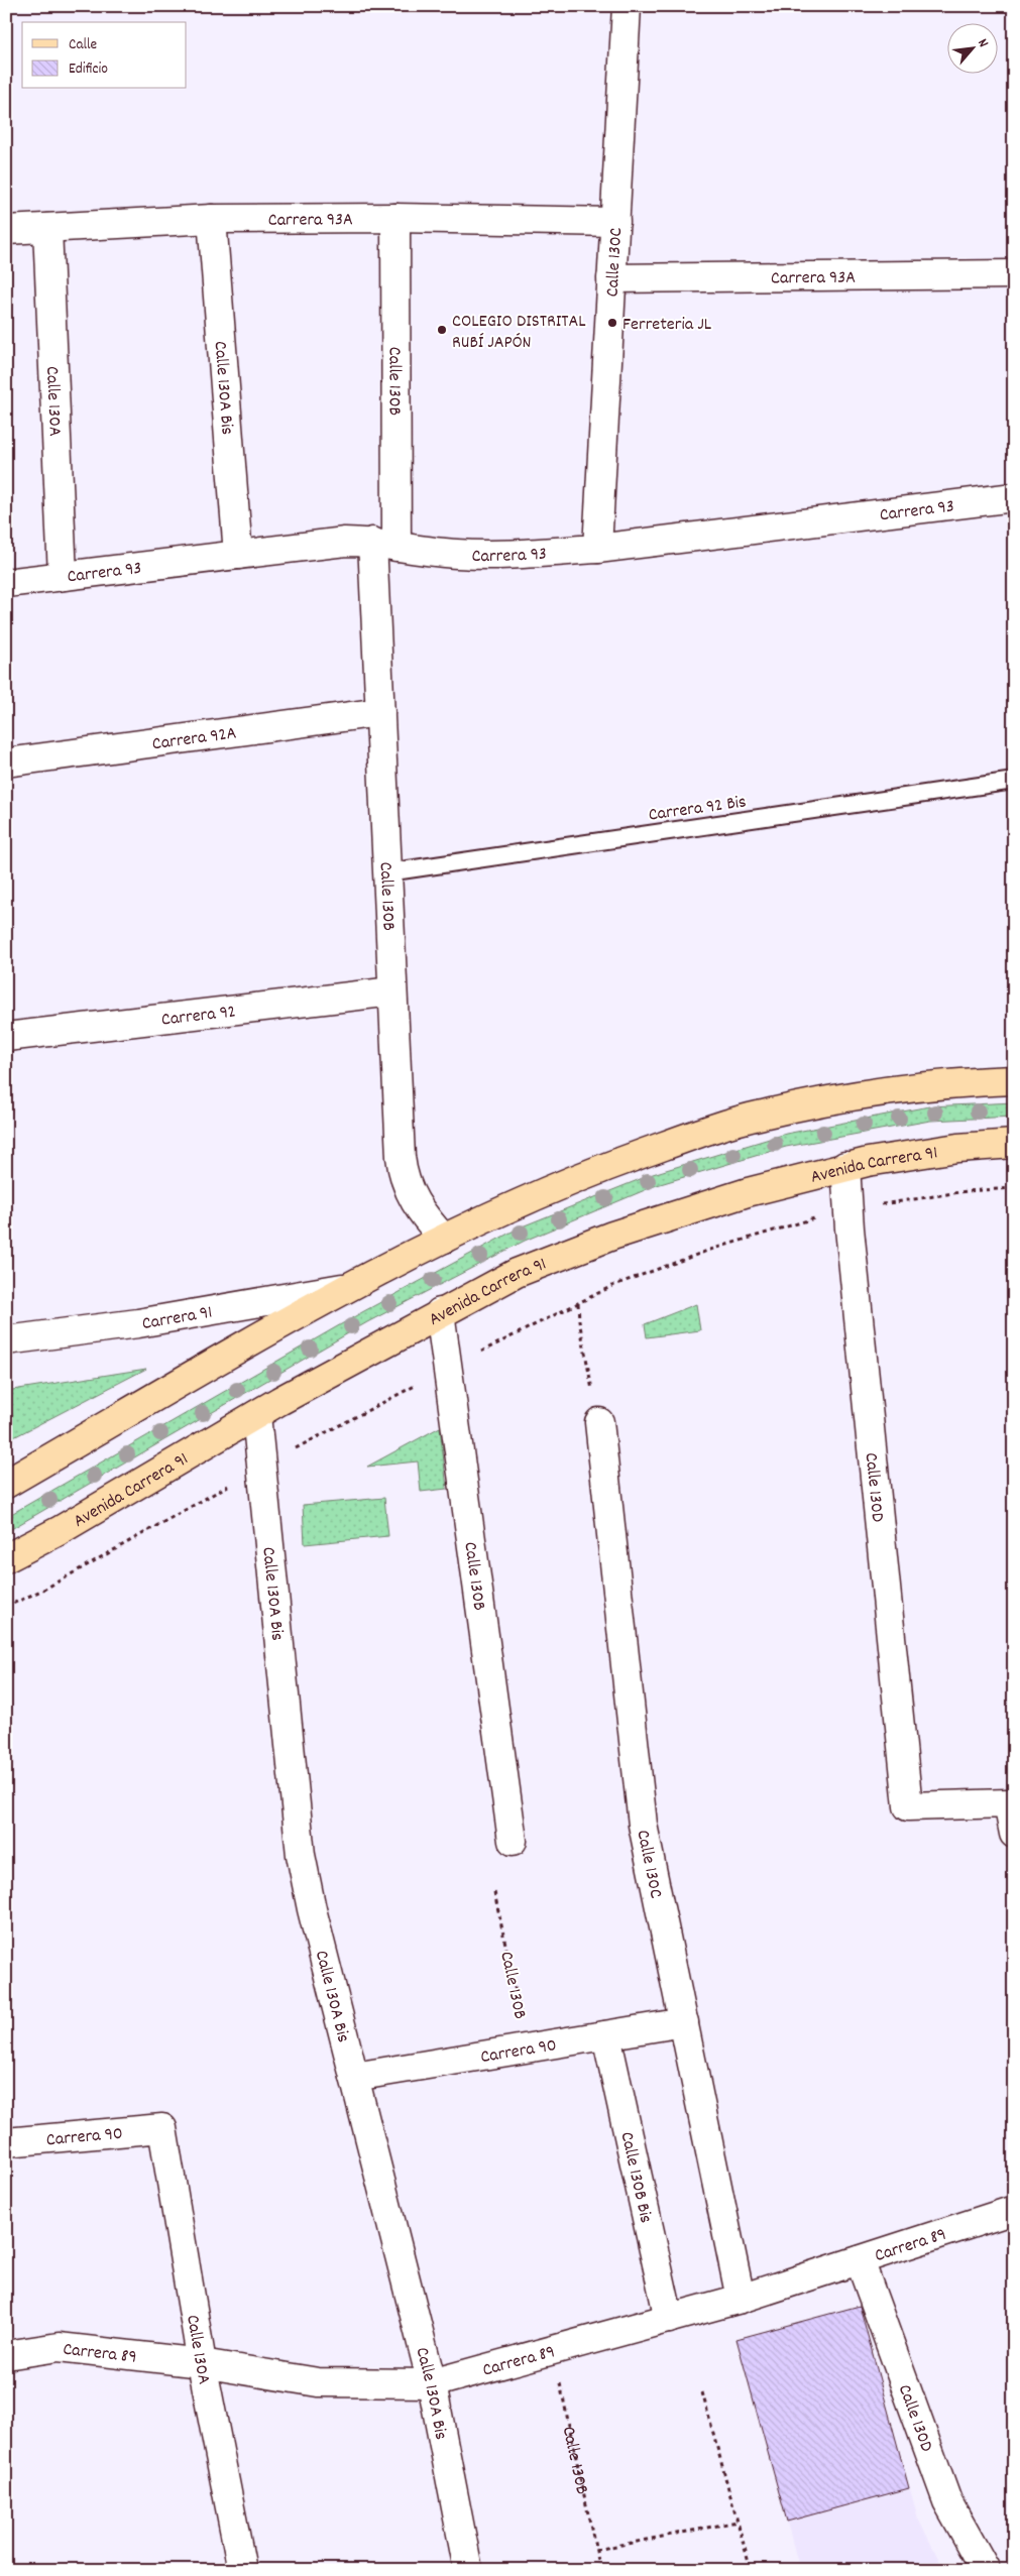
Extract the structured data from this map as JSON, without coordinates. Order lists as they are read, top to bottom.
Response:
{
  "streets": {
    "main road": ["Avenida Carrera 91"],
    "street": [
      "Carrera 93A",
      "Calle 130C",
      "Calle 130B",
      "Calle 130A Bis",
      "Calle 130A",
      "Carrera 93",
      "Carrera 92A",
      "Carrera 92",
      "Carrera 91",
      "Calle 130D",
      "Carrera 90",
      "Calle 130B Bis",
      "Carrera 89"
    ],
    "lane": ["Carrera 92 Bis"]
  },
  "crossings": [
    ["Carrera 93A", "Calle 130C"],
    ["Carrera 93A", "Calle 130B"],
    ["Carrera 93A", "Calle 130A Bis"],
    ["Carrera 93A", "Calle 130A"],
    ["Calle 130C", "Carrera 93"],
    ["Calle 130C", "Carrera 90"],
    ["Calle 130C", "Carrera 89"],
    ["Calle 130B", "Carrera 93"],
    ["Calle 130B", "Carrera 92A"],
    ["Calle 130B", "Carrera 92 Bis"],
    ["Calle 130B", "Carrera 92"],
    ["Calle 130B", "Avenida Carrera 91"],
    ["Calle 130B", "Carrera 90"],
    ["Calle 130B", "Carrera 89"],
    ["Calle 130A Bis", "Carrera 93"],
    ["Calle 130A Bis", "Avenida Carrera 91"],
    ["Calle 130A Bis", "Carrera 90"],
    ["Calle 130A Bis", "Carrera 89"],
    ["Calle 130A", "Carrera 93"],
    ["Calle 130A", "Carrera 90"],
    ["Calle 130A", "Carrera 89"],
    ["Avenida Carrera 91", "Calle 130D"],
    ["Calle 130D", "Carrera 89"],
    ["Carrera 90", "Calle 130B Bis"],
    ["Calle 130B Bis", "Carrera 89"]
  ],
  "places": ["Ferreteria JL", "COLEGIO DISTRITAL RUBÍ JAPÓN"],
  "legend": ["Calle", "Edificio"],
  "north": "top right"
}
